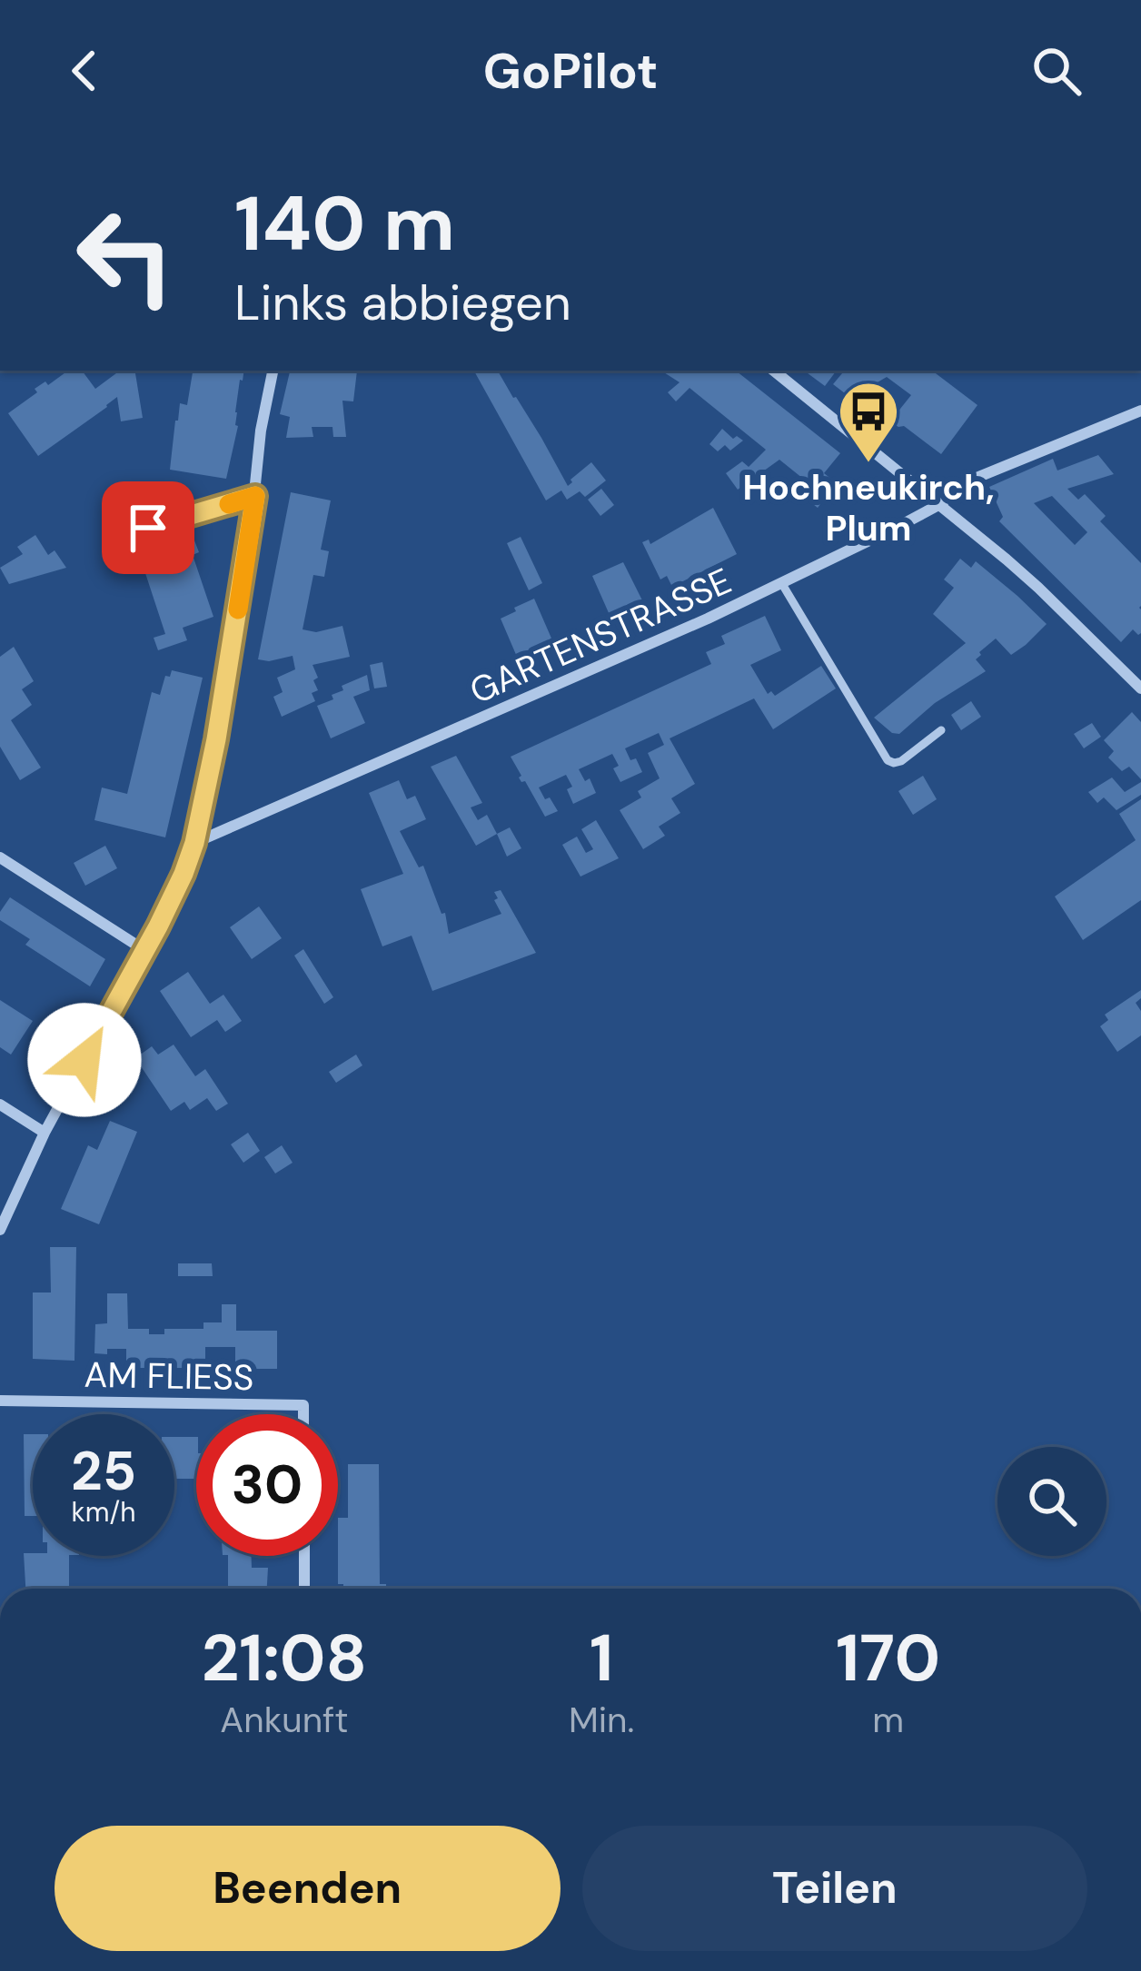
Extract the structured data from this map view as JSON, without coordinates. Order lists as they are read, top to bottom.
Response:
{
  "streets": {
    "street": ["GARTENSTRASSE", "AM FLIESS"]
  },
  "places": {
    "bus stop": ["Hochneukirch, Plum"]
  },
  "page": {
    "header": "GoPilot",
    "turn": ["140 m", "Links abbiegen"],
    "speed": "25 km/h",
    "limit": "30",
    "eta": [
      "21:08",
      "Ankunft",
      "1",
      "Min.",
      "170",
      "m"
    ],
    "buttons": ["Beenden", "Teilen"]
  }
}
